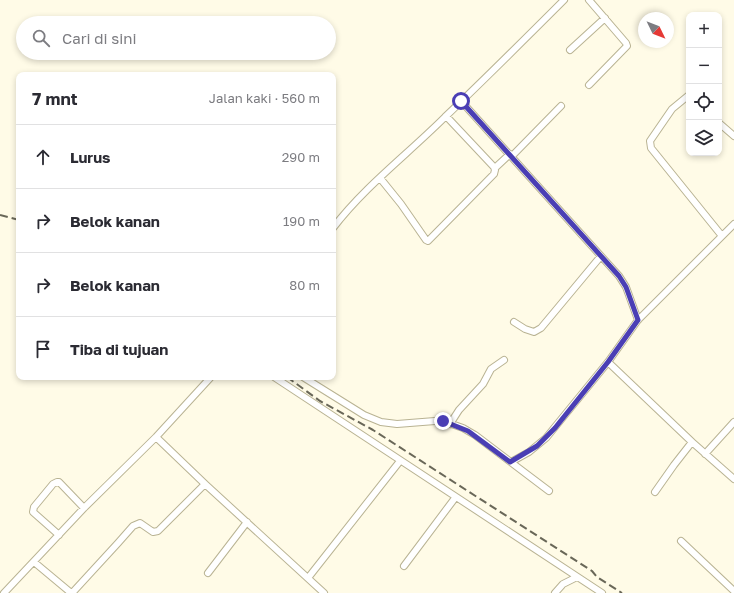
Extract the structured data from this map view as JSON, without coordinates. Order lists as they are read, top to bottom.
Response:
{
  "north": "bottom right",
  "page": {
    "map_buttons": ["+", "−"],
    "search": "Cari di sini",
    "heading": ["7 mnt", "Jalan kaki · 560 m"],
    "list": [
      ["Lurus", "290 m"],
      ["Belok kanan", "190 m"],
      ["Belok kanan", "80 m"],
      "Tiba di tujuan"
    ]
  }
}
